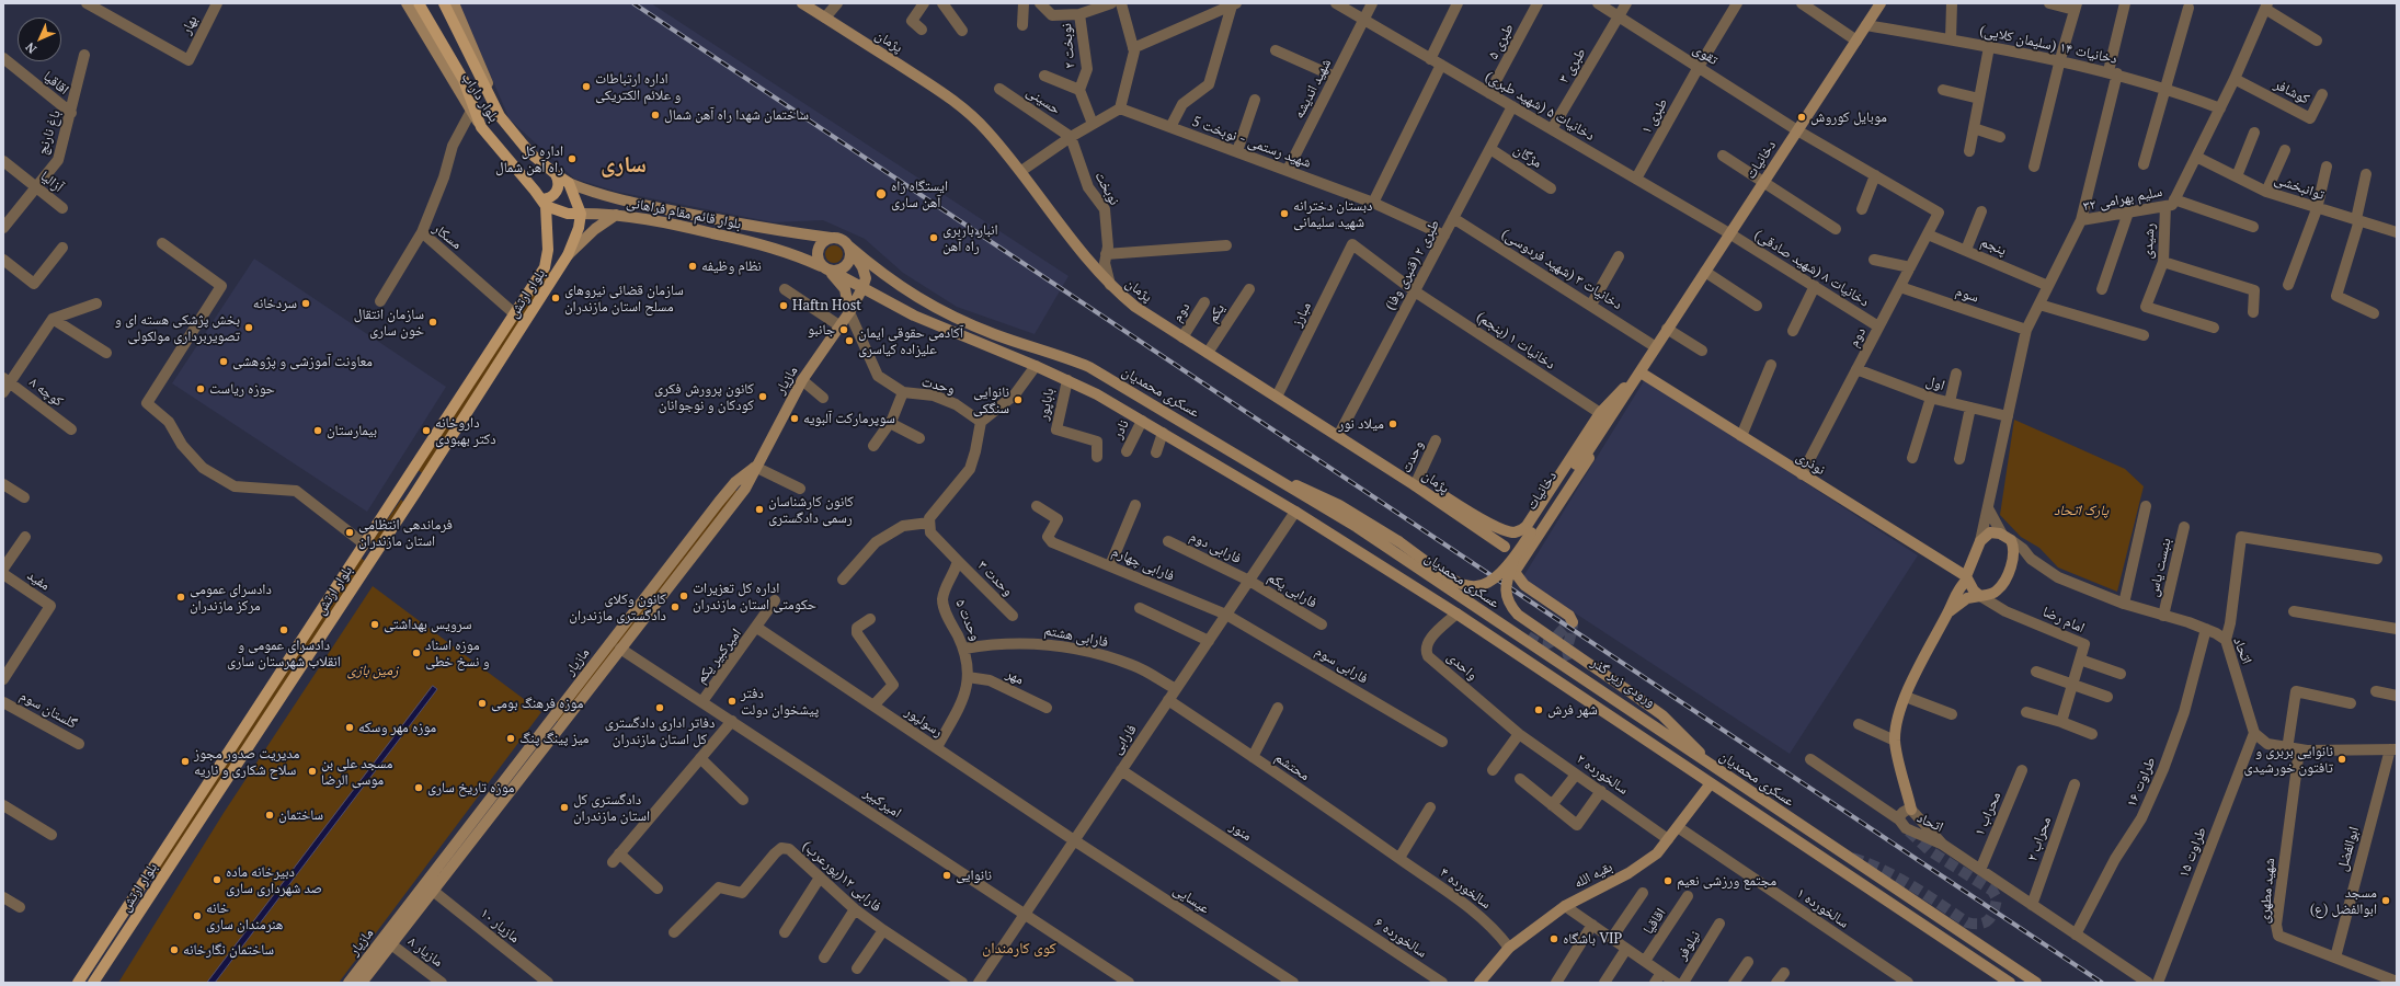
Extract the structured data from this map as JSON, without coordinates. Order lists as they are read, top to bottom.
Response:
{
  "streets": {
    "main road": [
      "پژمان",
      "بلوار داراب",
      "دخانیات",
      "بلوار قائم مقام فراهانی",
      "بلوار ارتش",
      "مازیار",
      "عسکری محمدیان",
      "نوذری",
      "اتحاد",
      "ورودی زیر گذر",
      "بقیه الله"
    ],
    "street": [
      "بهار",
      "طبری ۵",
      "دخانیات ۱۴ (سلیمان کلایی)",
      "نوبخت ۲",
      "تقوی",
      "طبری ۳",
      "اقاقیا",
      "شهید اندیشه",
      "کوشافر",
      "حسینی",
      "دخانیات ۵ (شهید طبری)",
      "طبری ۱",
      "باغ نارنج",
      "شهید رستمی - نوبخت 5",
      "مژگان",
      "آزالیا",
      "توانبخشی",
      "نوبخت",
      "سلیم بهرامی ۳۲",
      "مسکار",
      "رشیدی",
      "پنجم",
      "طبری ۲ (قنبری وفا)",
      "دخانیات ۸ (شهید صادقی)",
      "دخانیات ۳ (شهید فردوسی)",
      "سوم",
      "دوم",
      "یکم",
      "مبارز",
      "دخانیات ۱ (پنجم)",
      "اول",
      "وحدت",
      "کوچه ۸",
      "باباپور",
      "نادر",
      "فارابی دوم",
      "فارابی چهارم",
      "بنبست یاس",
      "وحدت ۳",
      "مفید",
      "فارابی یکم",
      "وحدت ۵",
      "امام رضا",
      "فارابی هشتم",
      "امیرکبیر یکم",
      "فارابی سوم",
      "واحدی",
      "مهر",
      "گلستان سوم",
      "رسولپور",
      "فارابی",
      "محتشم",
      "سالخورده ۲",
      "طراوت ۱۶",
      "امیرکبیر",
      "محراب ۱",
      "منور",
      "محراب ۲",
      "ابوالفضل",
      "طراوت ۱۵",
      "فارابی ۱۲(پورعرب)",
      "سالخورده ۴",
      "شهید مطهری",
      "عیسایی",
      "سالخورده ۱",
      "مازیار ١٠",
      "سالخورده ۶",
      "نیلوفر",
      "مازیار ٨"
    ]
  },
  "crossings": [
    ["پژمان", "نوبخت"],
    ["پژمان", "طبری ۲ (قنبری وفا)"],
    ["پژمان", "دوم"],
    ["پژمان", "یکم"],
    ["پژمان", "مبارز"],
    ["پژمان", "وحدت"],
    ["طبری ۵", "دخانیات ۵ (شهید طبری)"],
    ["دخانیات ۱۴ (سلیمان کلایی)", "دخانیات"],
    ["دخانیات ۱۴ (سلیمان کلایی)", "سلیم بهرامی ۳۲"],
    ["تقوی", "طبری ۳"],
    ["تقوی", "طبری ۱"],
    ["تقوی", "دخانیات"],
    ["تقوی", "دوم"],
    ["طبری ۳", "دخانیات ۵ (شهید طبری)"],
    ["اقاقیا", "باغ نارنج"],
    ["شهید اندیشه", "دخانیات ۵ (شهید طبری)"],
    ["شهید اندیشه", "شهید رستمی - نوبخت 5"],
    ["کوشافر", "سلیم بهرامی ۳۲"],
    ["بلوار داراب", "بلوار قائم مقام فراهانی"],
    ["بلوار داراب", "بلوار ارتش"],
    ["حسینی", "نوبخت"],
    ["دخانیات ۵ (شهید طبری)", "طبری ۱"],
    ["دخانیات ۵ (شهید طبری)", "دخانیات"],
    ["دخانیات ۵ (شهید طبری)", "طبری ۲ (قنبری وفا)"],
    ["دخانیات ۵ (شهید طبری)", "دخانیات ۸ (شهید صادقی)"],
    ["باغ نارنج", "آزالیا"],
    ["شهید رستمی - نوبخت 5", "طبری ۲ (قنبری وفا)"],
    ["مژگان", "طبری ۲ (قنبری وفا)"],
    ["دخانیات", "دخانیات ۸ (شهید صادقی)"],
    ["دخانیات", "دخانیات ۳ (شهید فردوسی)"],
    ["دخانیات", "نوذری"],
    ["توانبخشی", "سلیم بهرامی ۳۲"],
    ["سلیم بهرامی ۳۲", "رشیدی"],
    ["سلیم بهرامی ۳۲", "پنجم"],
    ["سلیم بهرامی ۳۲", "سوم"],
    ["سلیم بهرامی ۳۲", "اول"],
    ["سلیم بهرامی ۳۲", "نوذری"],
    ["سلیم بهرامی ۳۲", "امام رضا"],
    ["سلیم بهرامی ۳۲", "اتحاد"],
    ["بلوار قائم مقام فراهانی", "بلوار ارتش"],
    ["بلوار قائم مقام فراهانی", "مازیار"],
    ["بلوار قائم مقام فراهانی", "عسکری محمدیان"],
    ["مسکار", "بلوار ارتش"],
    ["پنجم", "دوم"],
    ["طبری ۲ (قنبری وفا)", "دخانیات ۳ (شهید فردوسی)"],
    ["طبری ۲ (قنبری وفا)", "دخانیات ۱ (پنجم)"],
    ["دخانیات ۸ (شهید صادقی)", "دوم"],
    ["سوم", "دوم"],
    ["دوم", "اول"],
    ["دوم", "نوذری"],
    ["مبارز", "دخانیات ۱ (پنجم)"],
    ["مازیار", "وحدت"],
    ["مازیار", "عسکری محمدیان"],
    ["مازیار", "امیرکبیر"],
    ["مازیار", "مازیار ١٠"],
    ["مازیار", "مازیار ٨"],
    ["عسکری محمدیان", "باباپور"],
    ["عسکری محمدیان", "نادر"],
    ["عسکری محمدیان", "واحدی"],
    ["عسکری محمدیان", "ورودی زیر گذر"],
    ["عسکری محمدیان", "فارابی"],
    ["عسکری محمدیان", "بقیه الله"],
    ["نوذری", "امام رضا"],
    ["نوذری", "اتحاد"],
    ["فارابی دوم", "فارابی یکم"],
    ["فارابی دوم", "فارابی"],
    ["فارابی چهارم", "فارابی سوم"],
    ["فارابی چهارم", "فارابی"],
    ["بنبست یاس", "اتحاد"],
    ["وحدت ۳", "وحدت ۵"],
    ["فارابی یکم", "فارابی"],
    ["وحدت ۵", "فارابی هشتم"],
    ["وحدت ۵", "مهر"],
    ["وحدت ۵", "رسولپور"],
    ["امام رضا", "اتحاد"],
    ["فارابی هشتم", "فارابی"],
    ["اتحاد", "طراوت ۱۶"],
    ["اتحاد", "محراب ۱"],
    ["اتحاد", "محراب ۲"],
    ["اتحاد", "طراوت ۱۵"],
    ["امیرکبیر یکم", "رسولپور"],
    ["امیرکبیر یکم", "امیرکبیر"],
    ["فارابی سوم", "فارابی"],
    ["واحدی", "سالخورده ۲"],
    ["رسولپور", "فارابی"],
    ["رسولپور", "عیسایی"],
    ["فارابی", "محتشم"],
    ["فارابی", "امیرکبیر"],
    ["فارابی", "منور"],
    ["فارابی", "عیسایی"],
    ["محتشم", "سالخورده ۴"],
    ["سالخورده ۲", "بقیه الله"],
    ["منور", "سالخورده ۶"],
    ["ابوالفضل", "شهید مطهری"],
    ["بقیه الله", "سالخورده ۴"],
    ["بقیه الله", "سالخورده ۱"]
  ],
  "districts": ["ساری", "کوی کارمندان"],
  "parks": ["پارک اتحاد", "زمین بازی"],
  "places": [
    "اداره ارتباطات و علائم الکتریکی",
    "ساختمان شهدا راه آهن شمال",
    "موبایل کوروش",
    "اداره کل راه آهن شمال",
    "ایستگاه راه آهن ساری",
    "دبستان دخترانه شهید سلیمانی",
    "انبار باربری راه آهن",
    "نظام وظیفه",
    "سازمان قضائی نیروهای مسلح استان مازندران",
    "سردخانه",
    "Haftn Host",
    "سازمان انتقال خون ساری",
    "بخش پژشکی هسته ای و تصویربرداری مولکولی",
    "جانبو",
    "آکادمی حقوقی ایمان علیزاده کیاسری",
    "معاونت آموزشی و پژوهشی",
    "حوزه ریاست",
    "کانون پرورش فکری کودکان و نوجوانان",
    "نانوایی سنگکی",
    "سوپرمارکت آلبویه",
    "میلاد نور",
    "بیمارستان",
    "داروخانه دکتر بهبودی",
    "کانون کارشناسان رسمی دادگستری",
    "فرماندهی انتظامی استان مازندران",
    "اداره کل تعزیرات حکومتی استان مازندران",
    "دادسرای عمومی مرکز مازندران",
    "کانون وکلای دادگستری مازندران",
    "سرویس بهداشتی",
    "دادسرای عمومی و انقلاب شهرستان ساری",
    "موزه اسناد و نسخ خطی",
    "دفتر پیشخوان دولت",
    "موزه فرهنگ بومی",
    "دفاتر اداری دادگستری کل استان مازندران",
    "شهر فرش",
    "موزه مهر وسکه",
    "میز پینگ پنگ",
    "نانوایی بربری و تافتون خورشیدی",
    "مدیریت صدور مجوز سلاح شکاری و ناریه",
    "مسجد علی بن موسی الرضا",
    "موزه تاریخ ساری",
    "دادگستری کل استان مازندران",
    "ساختمان",
    "نانوایی",
    "دبیرخانه ماده صد شهرداری ساری",
    "مجتمع ورزشی نعیم",
    "مسجد ابوالفضل (ع)",
    "خانه هنرمندان ساری",
    "باشگاه VIP",
    "ساختمان نگارخانه"
  ],
  "north": "bottom left"
}
